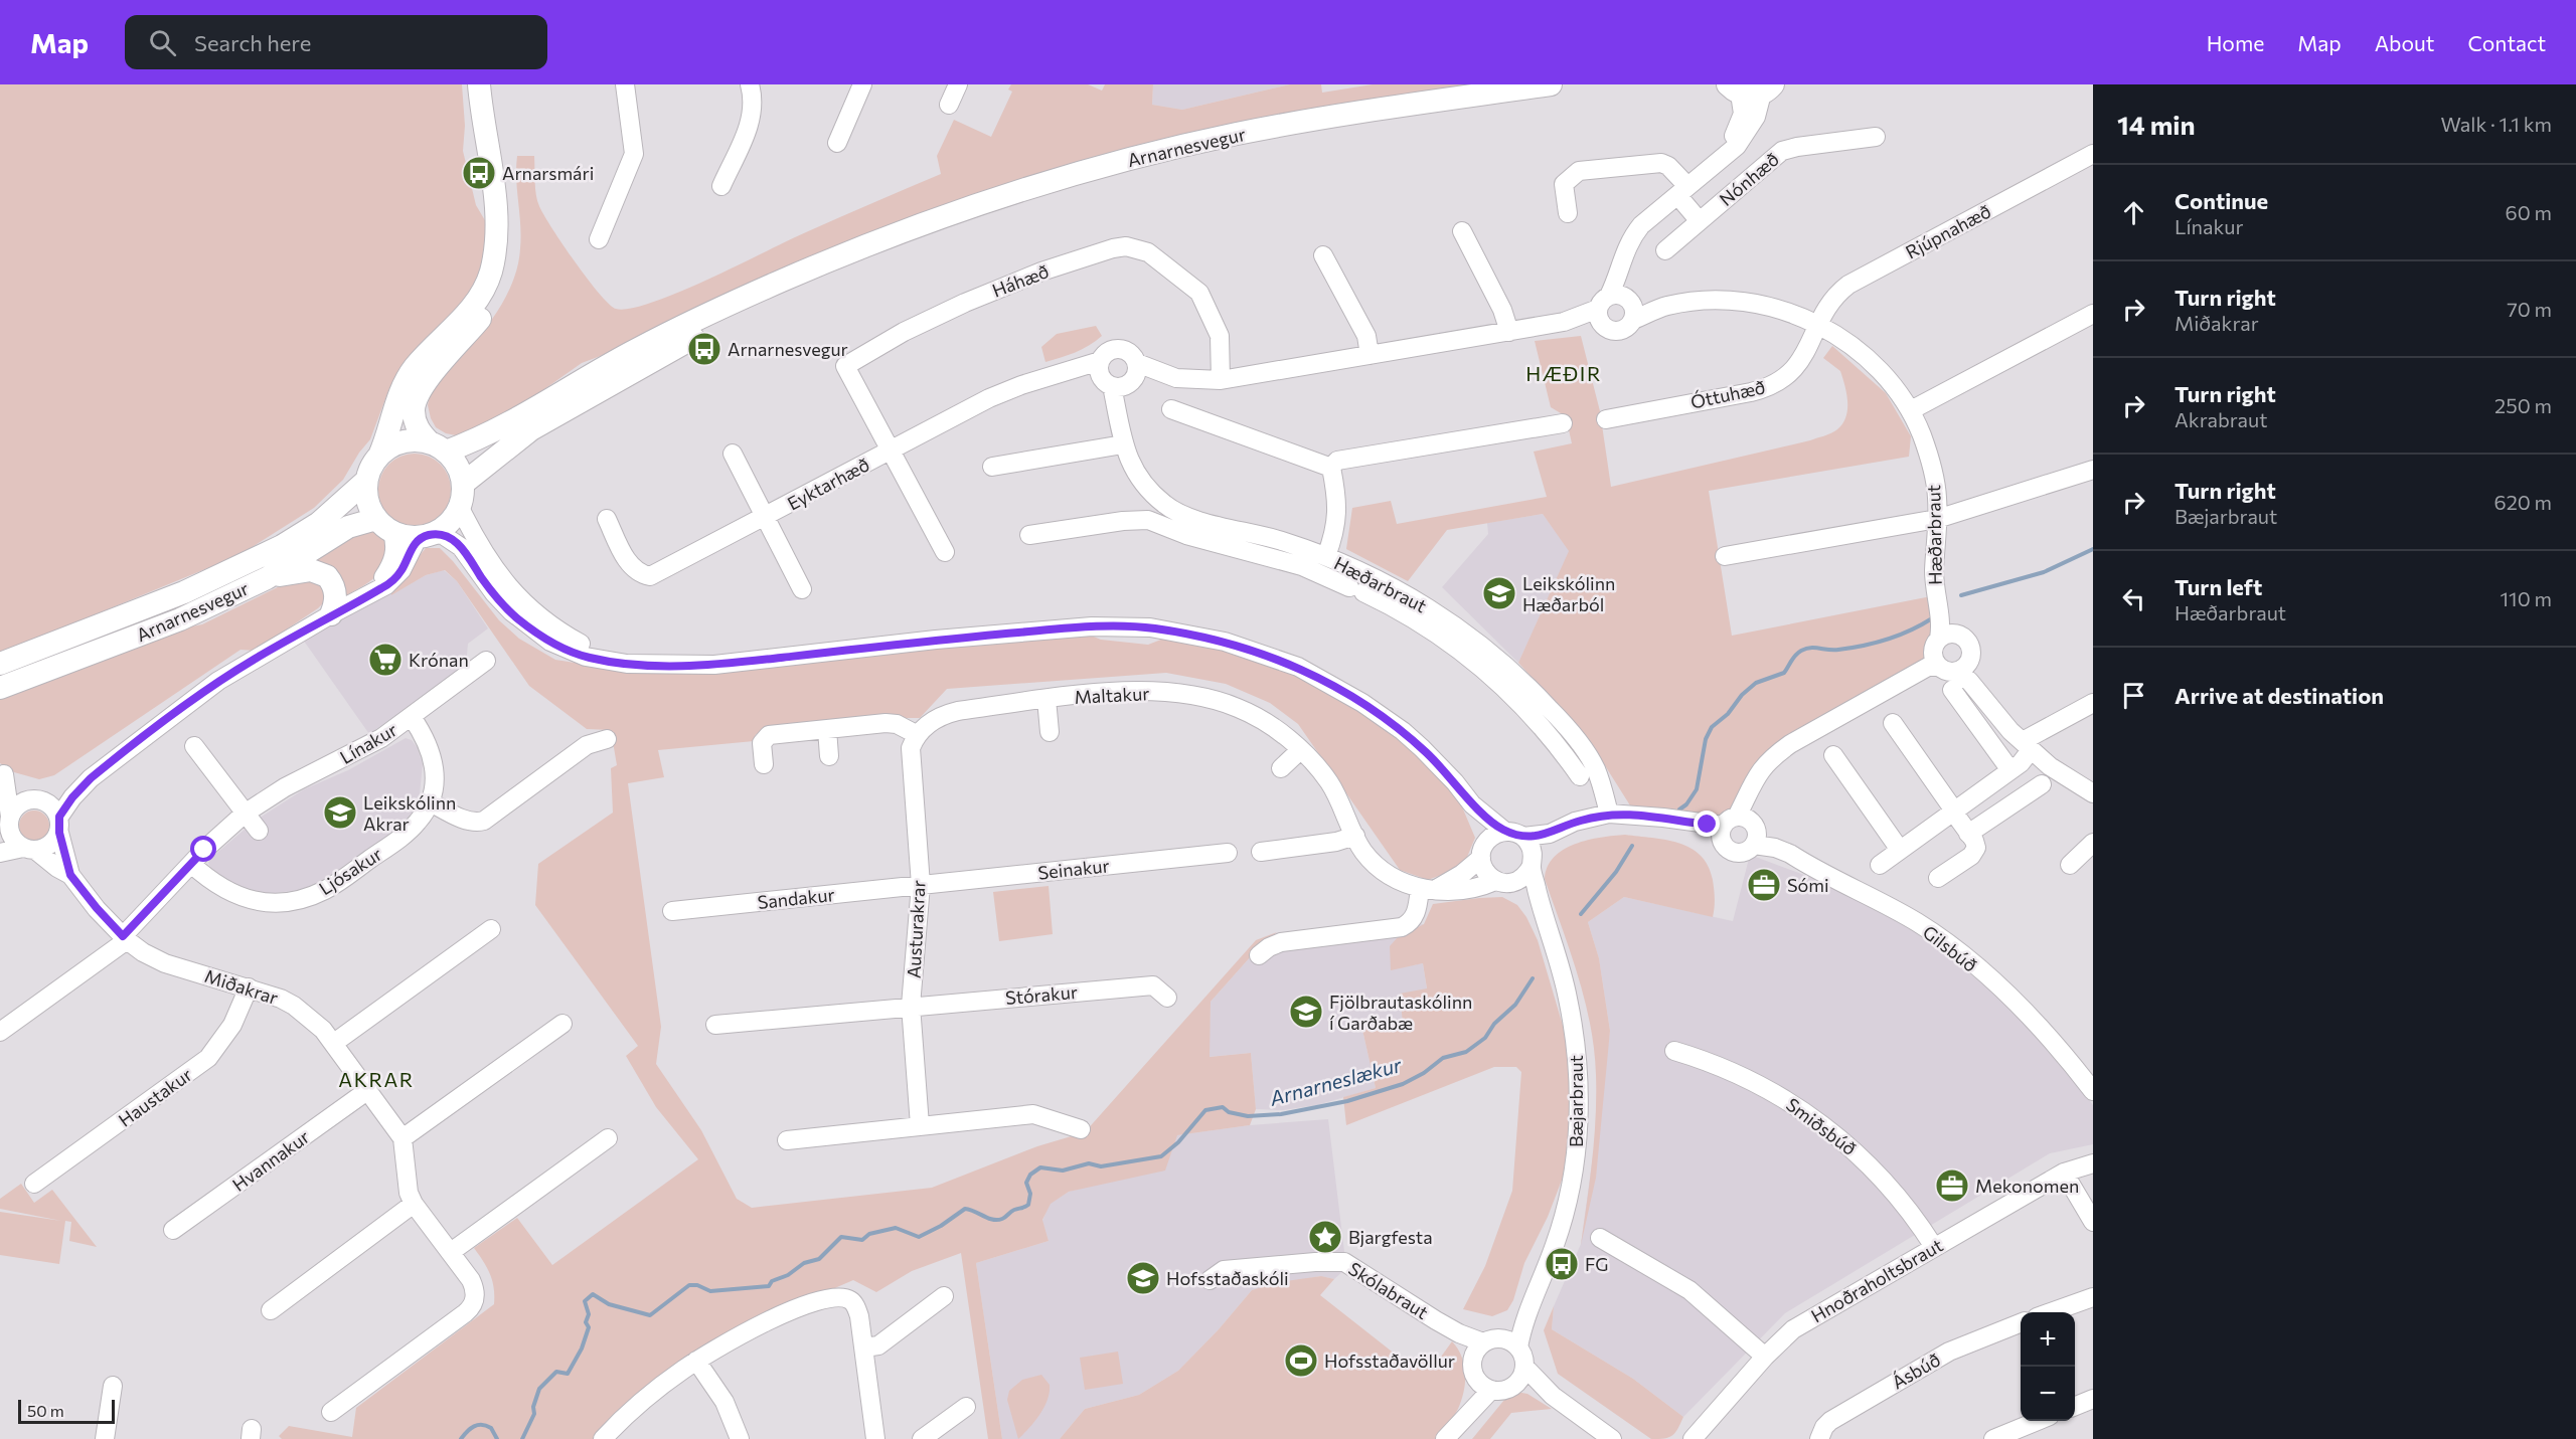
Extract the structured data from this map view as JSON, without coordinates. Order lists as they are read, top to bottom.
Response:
{
  "streets": {
    "main road": ["Arnarnesvegur"],
    "street": [
      "Nónhæð",
      "Rjúpnahæð",
      "Háhæð",
      "Óttuhæð",
      "Eyktarhæð",
      "Hæðarbraut",
      "Maltakur",
      "Línakur",
      "Seinakur",
      "Ljósakur",
      "Sandakur",
      "Austurakrar",
      "Gilsbúð",
      "Miðakrar",
      "Stórakur",
      "Haustakur",
      "Bæjarbraut",
      "Smiðsbúð",
      "Hvannakur",
      "Hnoðraholtsbraut",
      "Skólabraut",
      "Ásbúð"
    ]
  },
  "crossings": [
    ["Nónhæð", "Hæðarbraut"],
    ["Rjúpnahæð", "Óttuhæð"],
    ["Rjúpnahæð", "Hæðarbraut"],
    ["Háhæð", "Eyktarhæð"],
    ["Háhæð", "Hæðarbraut"],
    ["Óttuhæð", "Hæðarbraut"],
    ["Eyktarhæð", "Hæðarbraut"],
    ["Maltakur", "Austurakrar"],
    ["Maltakur", "Bæjarbraut"],
    ["Línakur", "Ljósakur"],
    ["Línakur", "Miðakrar"],
    ["Seinakur", "Sandakur"],
    ["Seinakur", "Austurakrar"],
    ["Sandakur", "Austurakrar"],
    ["Austurakrar", "Stórakur"],
    ["Miðakrar", "Haustakur"],
    ["Miðakrar", "Hvannakur"],
    ["Bæjarbraut", "Skólabraut"],
    ["Smiðsbúð", "Hnoðraholtsbraut"]
  ],
  "districts": ["HÆÐIR", "AKRAR"],
  "water": ["Arnarneslækur"],
  "places": {
    "bus stop": ["Arnarsmári", "Arnarnesvegur", "FG"],
    "school or university": [
      "Leikskólinn Hæðarból",
      "Leikskólinn Akrar",
      "Fjölbrautaskólinn í Garðabæ",
      "Hofsstaðaskóli"
    ],
    "supermarket": ["Krónan"],
    "office": ["Sómi", "Mekonomen"],
    "place": ["Bjargfesta"],
    "sports": ["Hofsstaðavöllur"]
  },
  "scale_bar": "50 m",
  "page": {
    "header": "Map",
    "search": "Search here",
    "nav": [
      "Home",
      "Map",
      "About",
      "Contact"
    ],
    "heading": ["14 min", "Walk · 1.1 km"],
    "list": [
      ["Continue", "Línakur", "60 m"],
      ["Turn right", "Miðakrar", "70 m"],
      ["Turn right", "Akrabraut", "250 m"],
      ["Turn right", "Bæjarbraut", "620 m"],
      ["Turn left", "Hæðarbraut", "110 m"],
      "Arrive at destination"
    ],
    "map_buttons": ["+", "−"],
    "scale": "50 m"
  }
}
